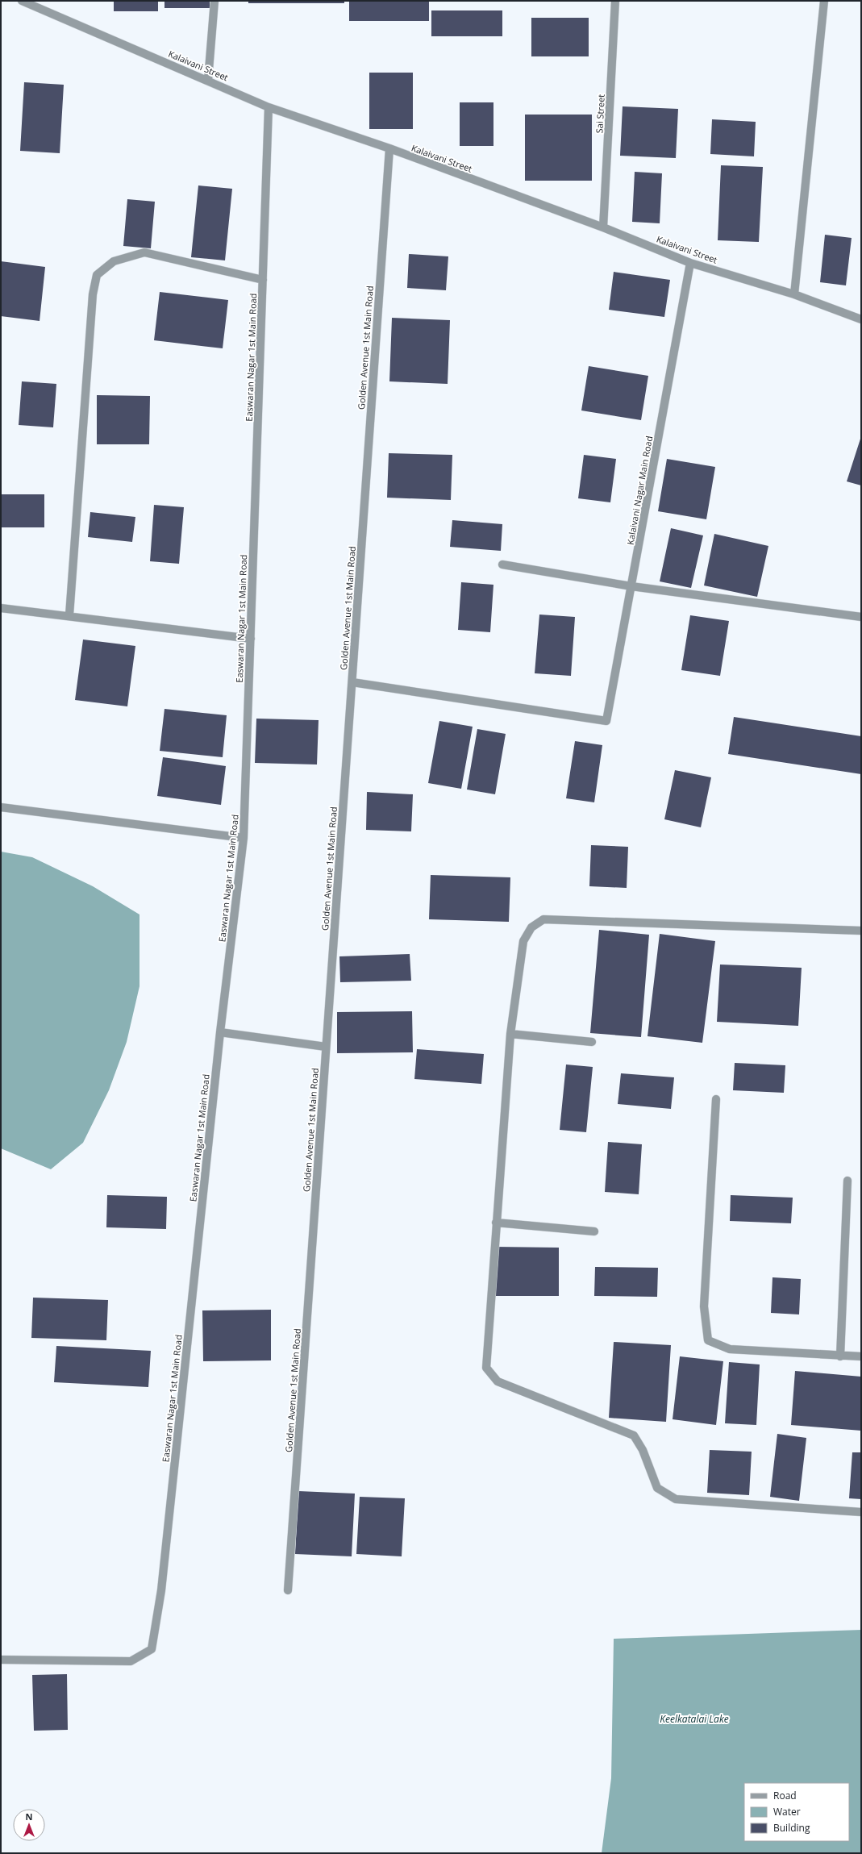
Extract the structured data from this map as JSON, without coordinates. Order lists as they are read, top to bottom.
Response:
{
  "streets": {
    "street": [
      "Kalaivani Street",
      "Sai Street",
      "Golden Avenue 1st Main Road",
      "Easwaran Nagar 1st Main Road",
      "Kalaivani Nagar Main Road"
    ]
  },
  "crossings": [
    ["Kalaivani Street", "Sai Street"],
    ["Kalaivani Street", "Golden Avenue 1st Main Road"],
    ["Kalaivani Street", "Easwaran Nagar 1st Main Road"],
    ["Kalaivani Street", "Kalaivani Nagar Main Road"],
    ["Golden Avenue 1st Main Road", "Kalaivani Nagar Main Road"]
  ],
  "water": ["Keelkatalai Lake"],
  "legend": ["Road", "Water", "Building"],
  "north": "top"
}
